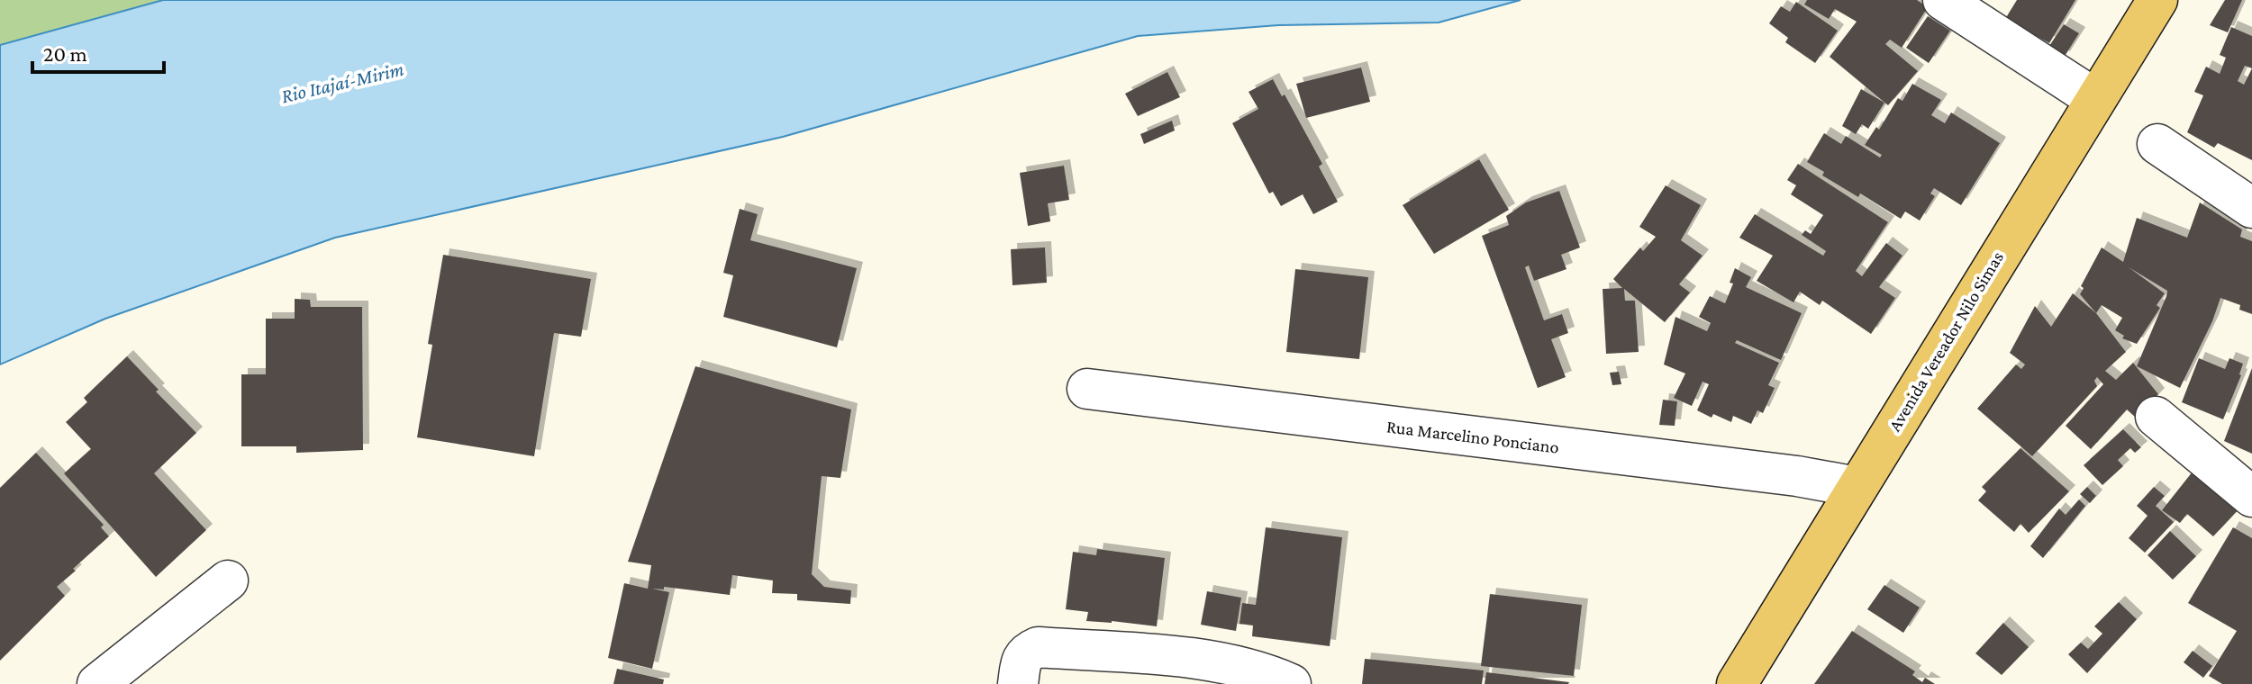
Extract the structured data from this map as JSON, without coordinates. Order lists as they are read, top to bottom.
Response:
{
  "streets": {
    "main road": ["Avenida Vereador Nilo Simas"],
    "street": ["Rua Marcelino Ponciano"]
  },
  "crossings": [
    ["Avenida Vereador Nilo Simas", "Rua Marcelino Ponciano"]
  ],
  "water": ["Rio Itajaí-Mirim"],
  "scale_bar": "20 m"
}
